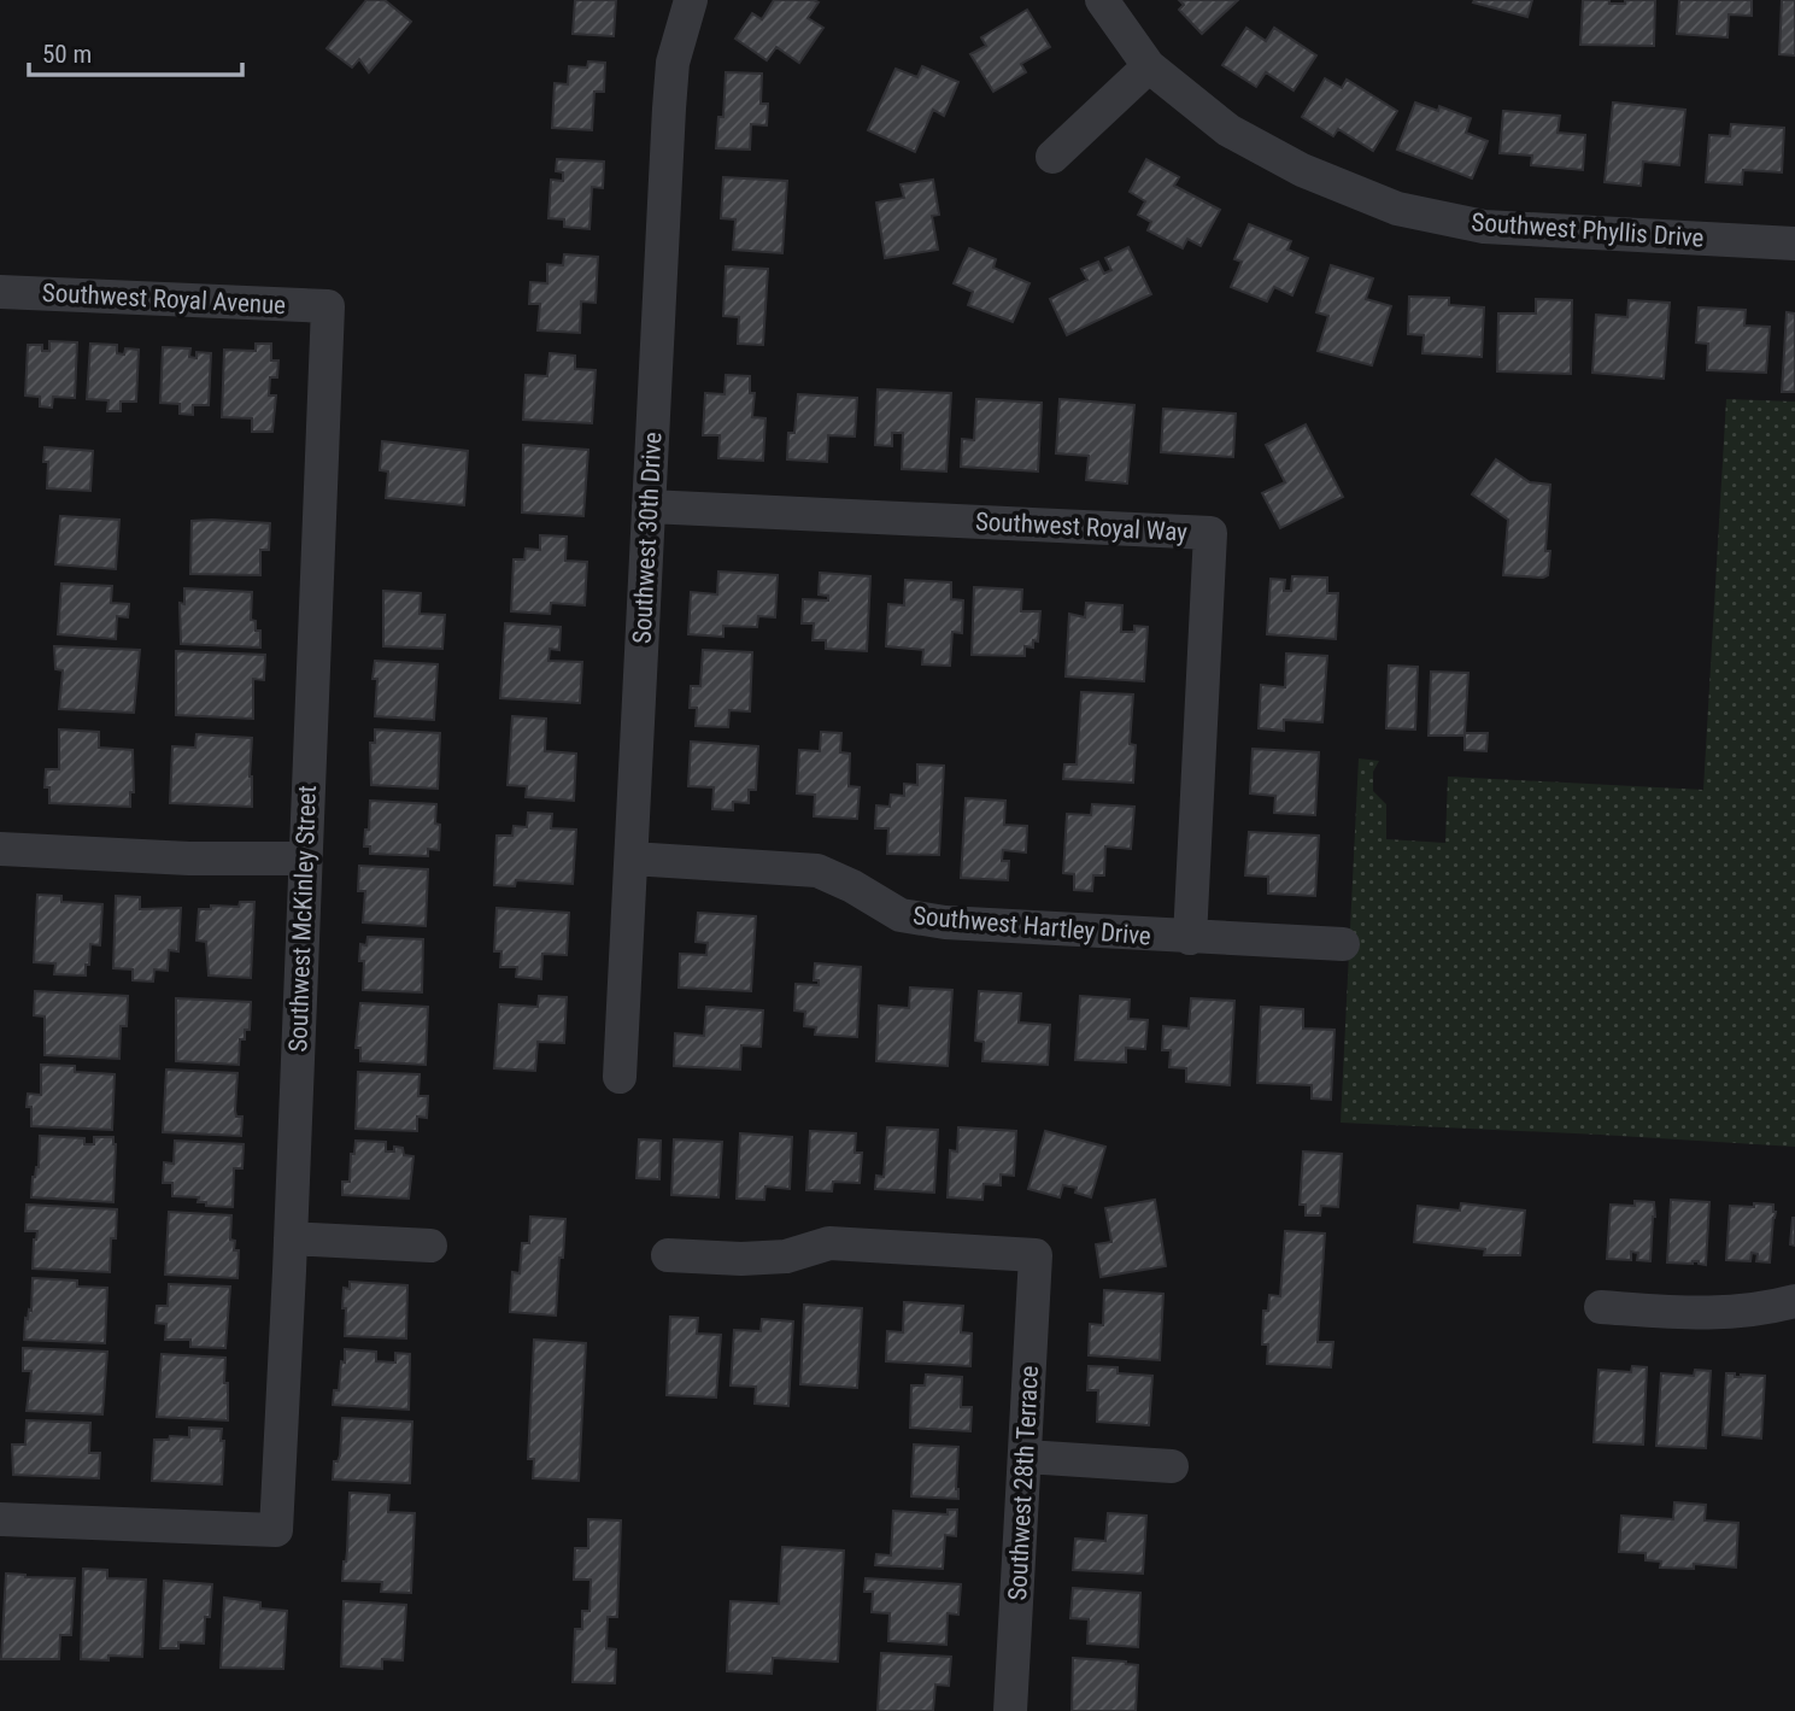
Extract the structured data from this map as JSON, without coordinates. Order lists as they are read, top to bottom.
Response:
{
  "streets": {
    "street": [
      "Southwest Phyllis Drive",
      "Southwest Royal Avenue",
      "Southwest Royal Way",
      "Southwest 30th Drive",
      "Southwest McKinley Street",
      "Southwest Hartley Drive",
      "Southwest 28th Terrace"
    ]
  },
  "crossings": [
    ["Southwest Royal Avenue", "Southwest McKinley Street"],
    ["Southwest Royal Way", "Southwest 30th Drive"],
    ["Southwest Royal Way", "Southwest Hartley Drive"],
    ["Southwest 30th Drive", "Southwest Hartley Drive"]
  ],
  "scale_bar": "50 m"
}
